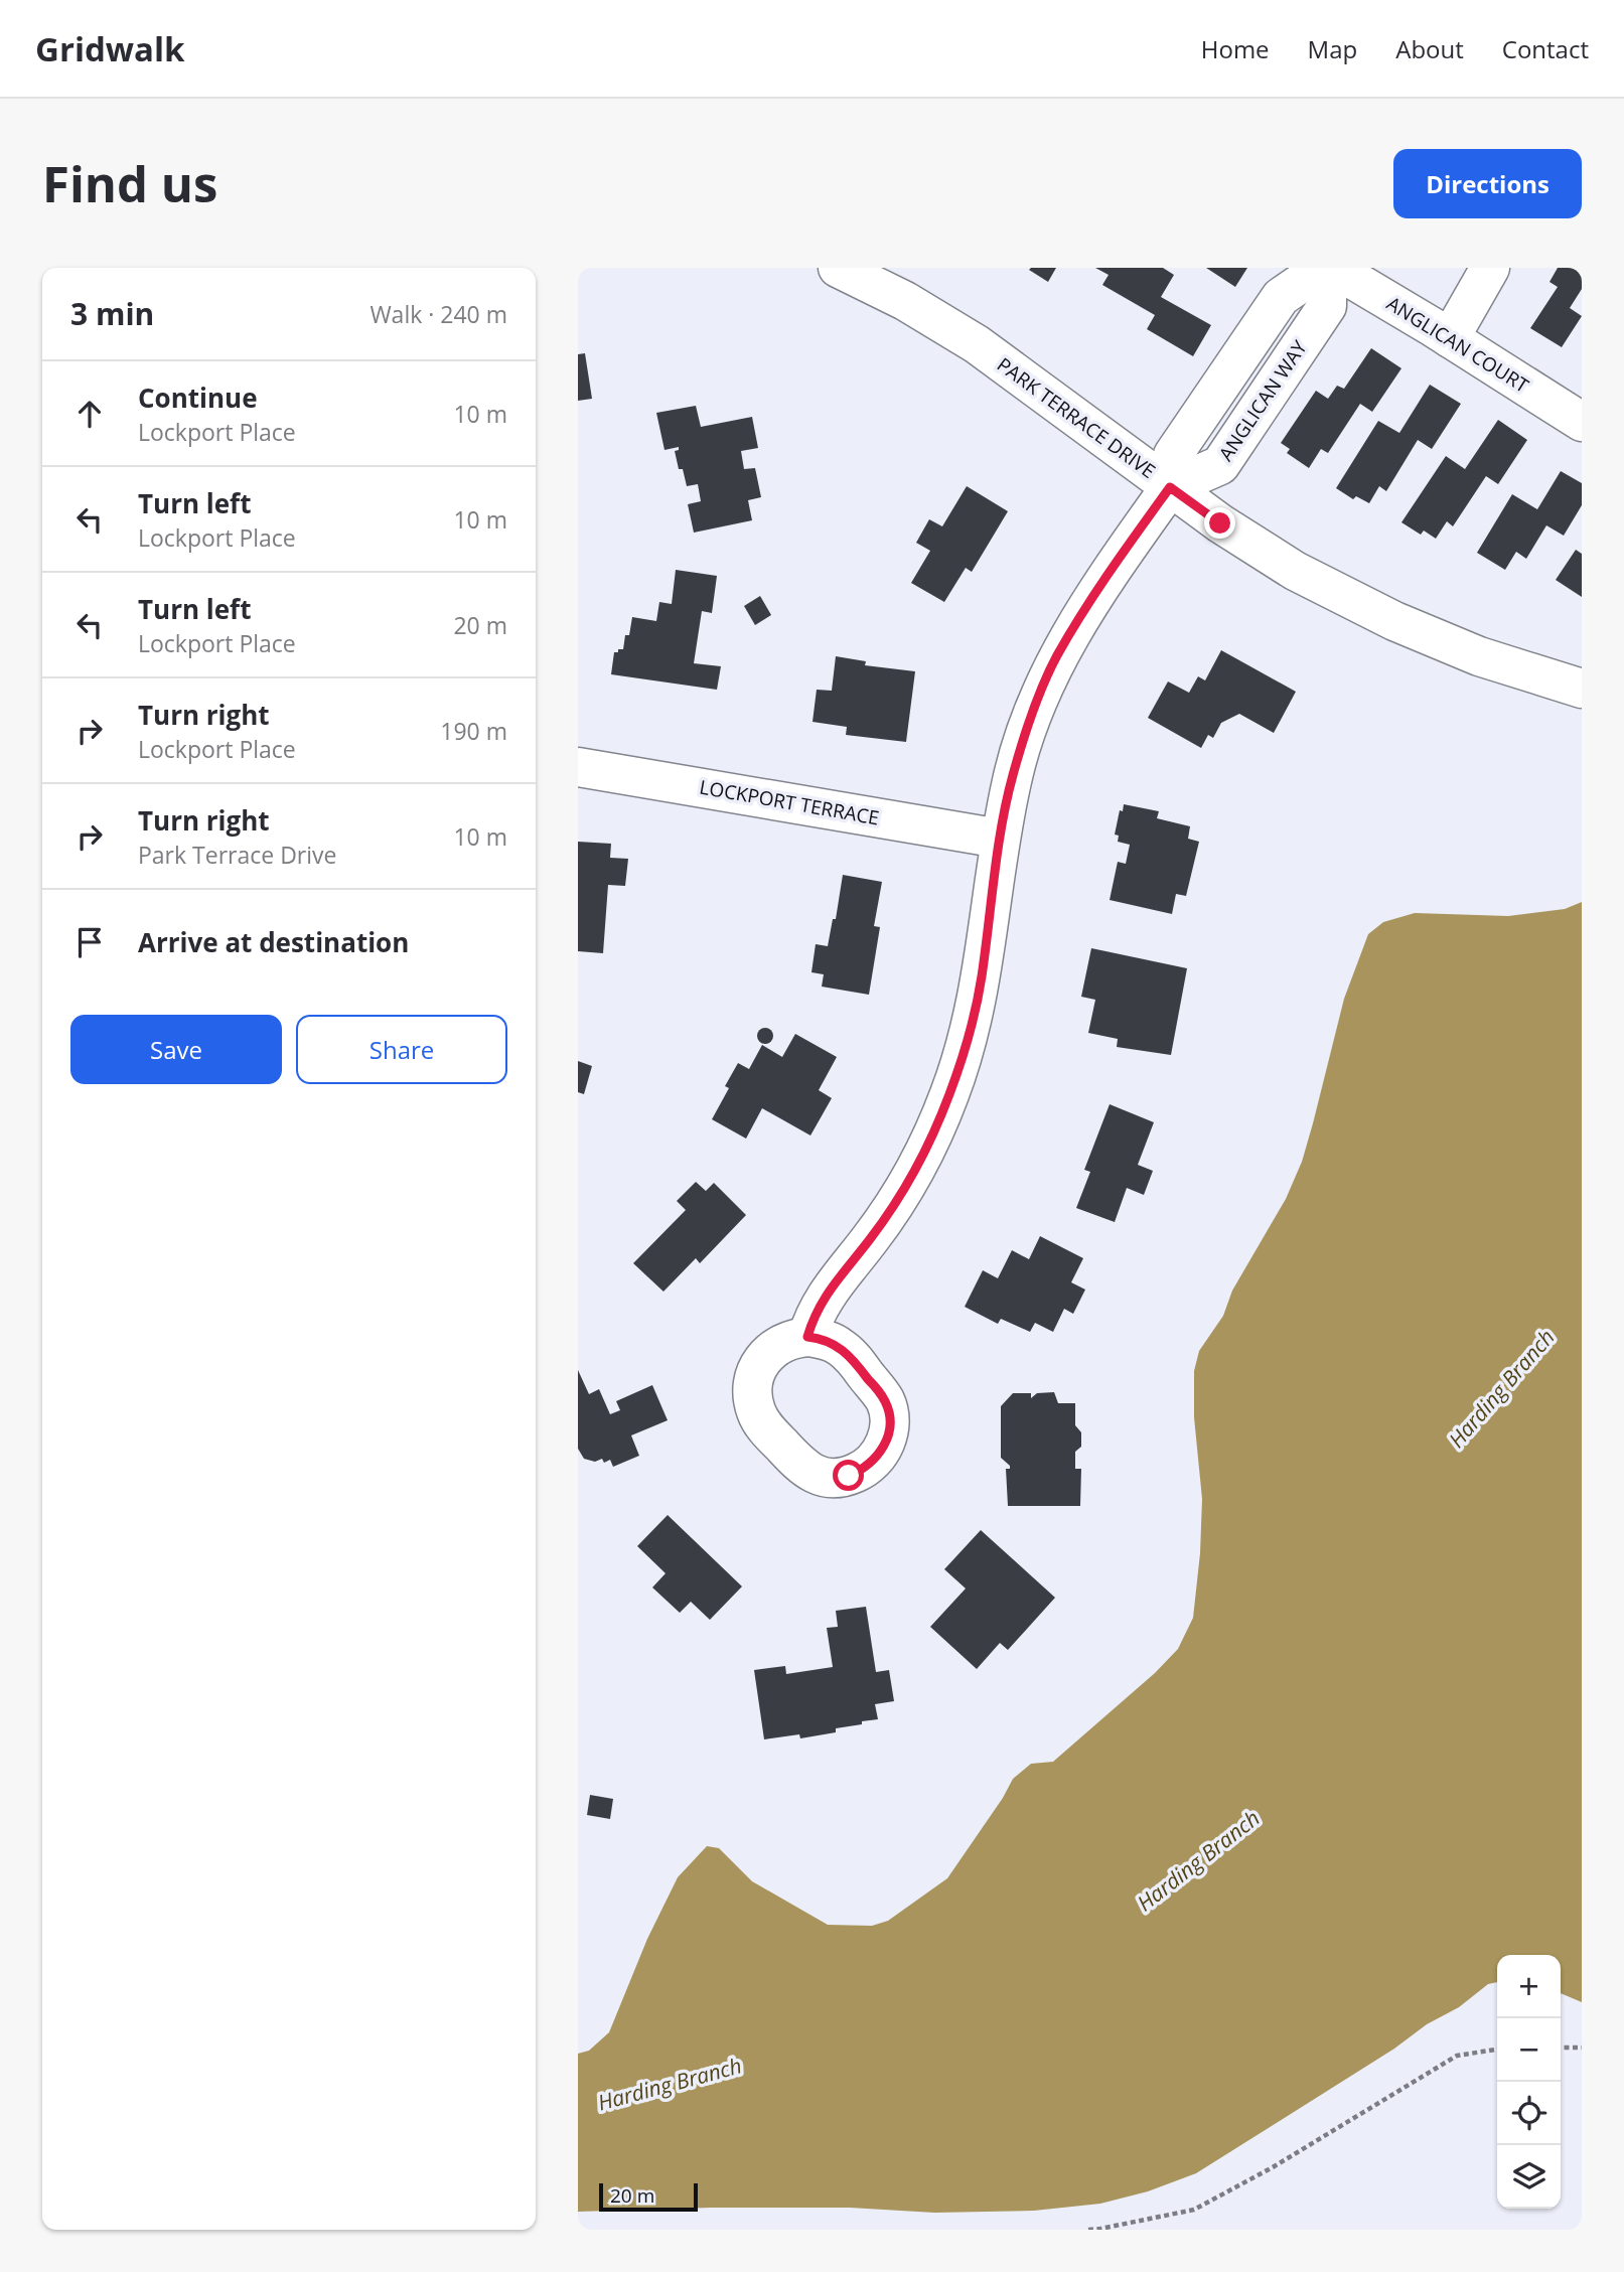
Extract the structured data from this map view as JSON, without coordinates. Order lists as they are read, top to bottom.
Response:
{
  "streets": {
    "street": [
      "ANGLICAN COURT",
      "ANGLICAN WAY",
      "PARK TERRACE DRIVE",
      "LOCKPORT TERRACE"
    ]
  },
  "crossings": [
    ["ANGLICAN WAY", "PARK TERRACE DRIVE"]
  ],
  "water": ["Harding Branch"],
  "scale_bar": "20 m",
  "page": {
    "header": "Gridwalk",
    "nav": [
      "Home",
      "Map",
      "About",
      "Contact"
    ],
    "buttons": [
      "Directions",
      ["Save", "Share"]
    ],
    "title": "Find us",
    "heading": ["3 min", "Walk · 240 m"],
    "list": [
      ["Continue", "Lockport Place", "10 m"],
      ["Turn left", "Lockport Place", "10 m"],
      ["Turn left", "Lockport Place", "20 m"],
      ["Turn right", "Lockport Place", "190 m"],
      ["Turn right", "Park Terrace Drive", "10 m"],
      "Arrive at destination"
    ],
    "map_buttons": ["+", "−"],
    "scale": "20 m"
  }
}
